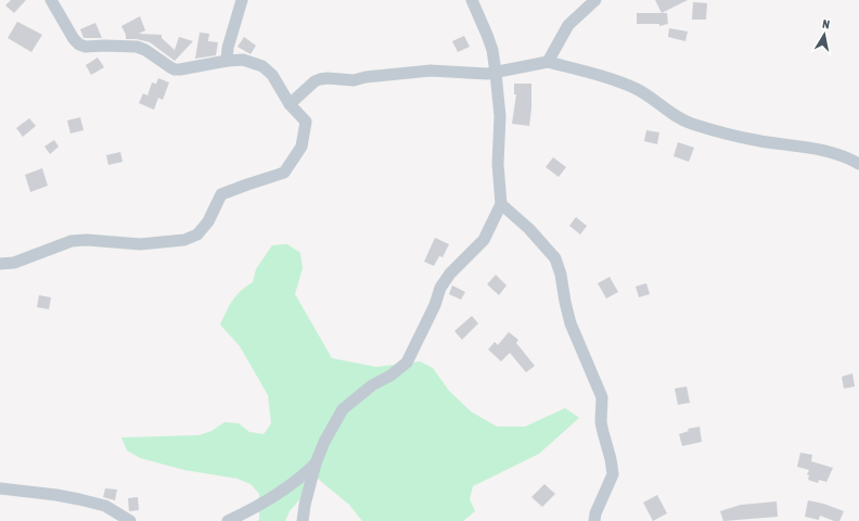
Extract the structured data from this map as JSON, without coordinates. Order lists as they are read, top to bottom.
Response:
{
  "north": "top"
}
